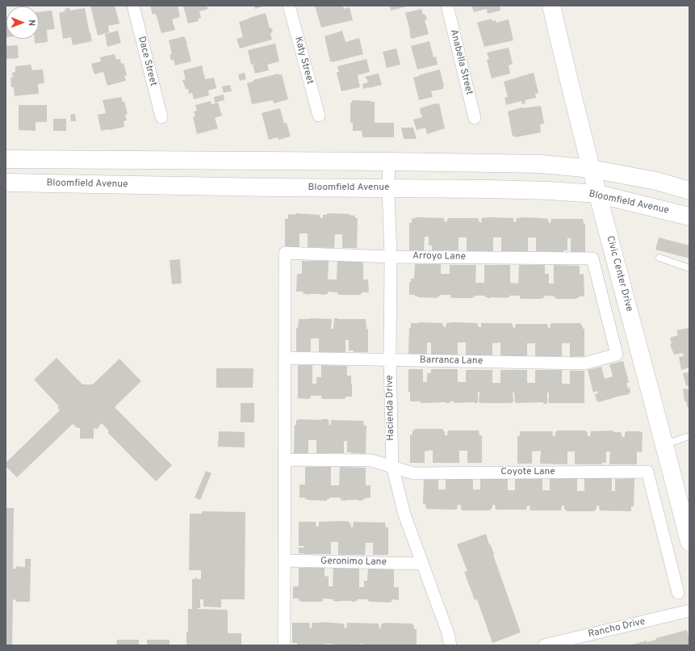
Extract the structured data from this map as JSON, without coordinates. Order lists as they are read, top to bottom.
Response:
{
  "streets": {
    "main road": ["Bloomfield Avenue", "Civic Center Drive"],
    "street": [
      "Katy Street",
      "Dace Street",
      "Anabella Street",
      "Arroyo Lane",
      "Barranca Lane",
      "Hacienda Drive",
      "Coyote Lane",
      "Geronimo Lane",
      "Rancho Drive"
    ]
  },
  "crossings": [
    ["Bloomfield Avenue", "Civic Center Drive"],
    ["Bloomfield Avenue", "Hacienda Drive"],
    ["Arroyo Lane", "Barranca Lane"],
    ["Arroyo Lane", "Hacienda Drive"],
    ["Barranca Lane", "Hacienda Drive"],
    ["Hacienda Drive", "Coyote Lane"],
    ["Hacienda Drive", "Geronimo Lane"]
  ],
  "north": "right"
}
